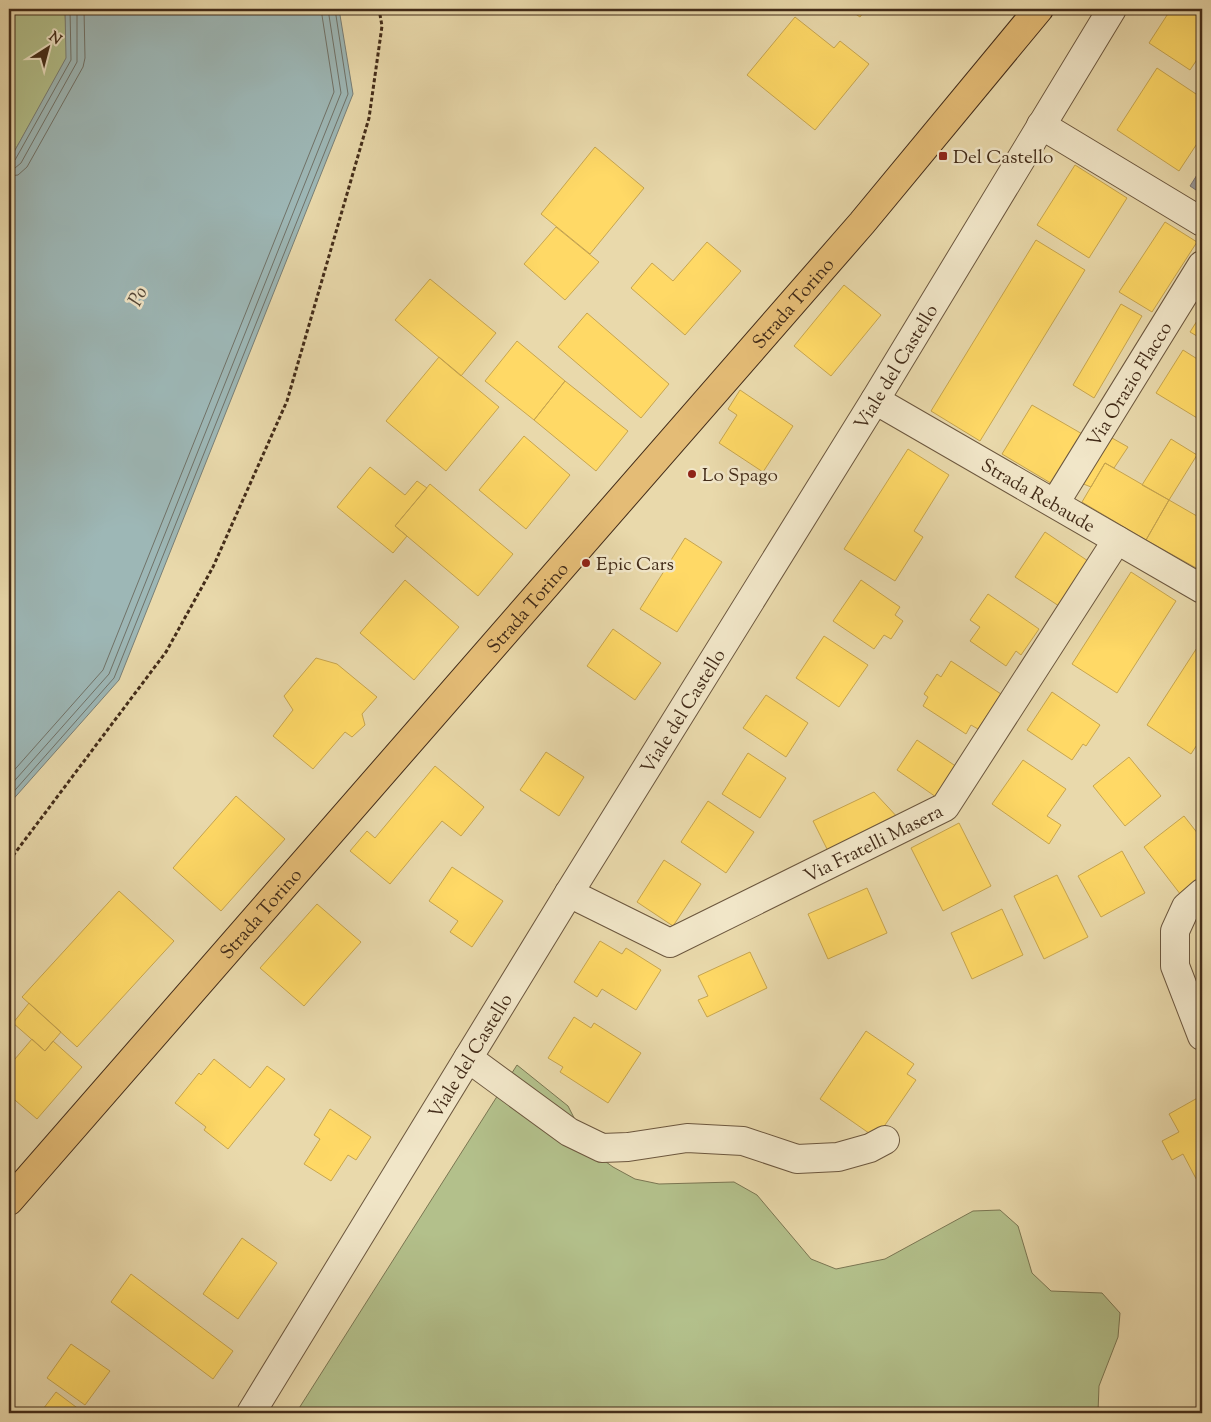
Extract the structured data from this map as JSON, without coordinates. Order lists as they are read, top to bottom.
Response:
{
  "streets": {
    "main road": ["Strada Torino"],
    "street": [
      "Viale del Castello",
      "Via Orazio Flacco",
      "Strada Rebaude",
      "Via Fratelli Masera"
    ]
  },
  "crossings": [
    ["Viale del Castello", "Strada Rebaude"],
    ["Viale del Castello", "Via Fratelli Masera"],
    ["Via Orazio Flacco", "Strada Rebaude"],
    ["Strada Rebaude", "Via Fratelli Masera"]
  ],
  "water": ["Po"],
  "places": {
    "transit": ["Del Castello"],
    "other": ["Lo Spago", "Epic Cars"]
  },
  "north": "top right"
}
